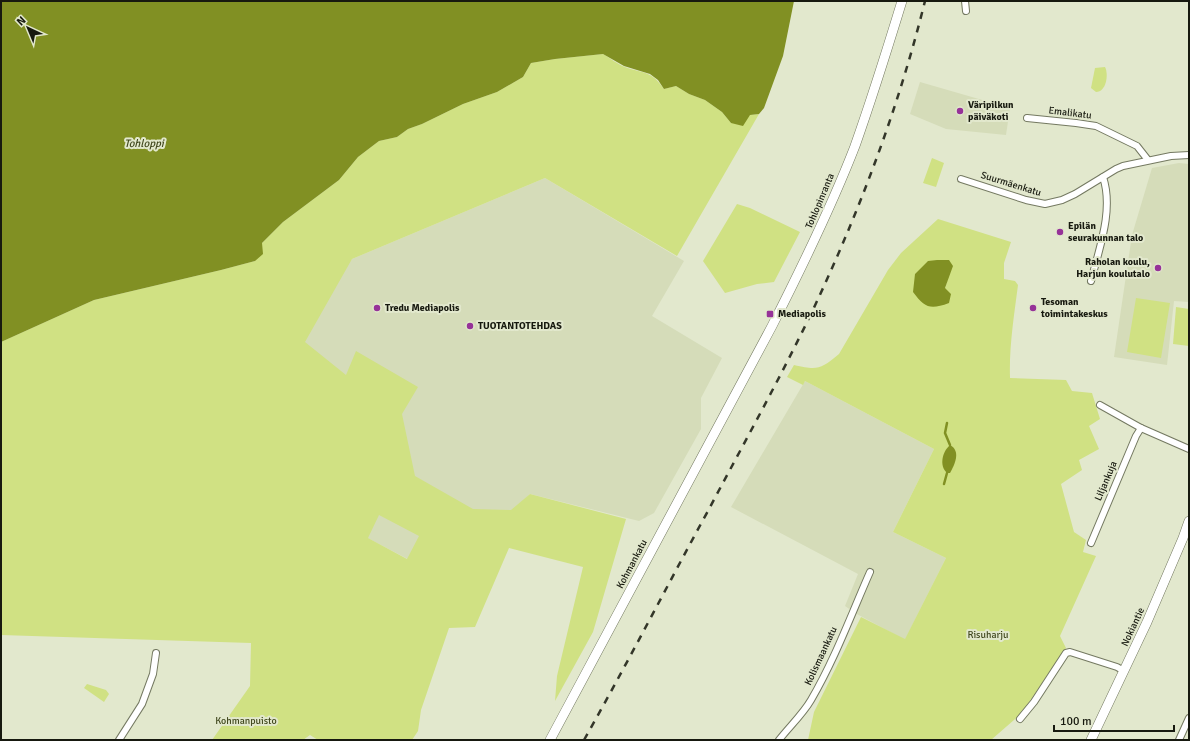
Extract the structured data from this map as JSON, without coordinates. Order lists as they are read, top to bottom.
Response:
{
  "streets": {
    "street": [
      "Emalikatu",
      "Suurmäenkatu",
      "Tohlopinranta",
      "Liljankuja",
      "Kohmankatu",
      "Nokiantie",
      "Kolismaankatu"
    ]
  },
  "crossings": [
    ["Emalikatu", "Suurmäenkatu"],
    ["Tohlopinranta", "Kohmankatu"]
  ],
  "water": ["Tohloppi"],
  "parks": ["Risuharju", "Kohmanpuisto"],
  "places": {
    "other": [
      "Väripilkun päiväkoti",
      "Epilän seurakunnan talo",
      "Raholan koulu, Harjun koulutalo",
      "Tredu Mediapolis",
      "Tesoman toimintakeskus",
      "TUOTANTOTEHDAS"
    ],
    "transit": ["Mediapolis"]
  },
  "scale_bar": "100 m",
  "north": "top left"
}
